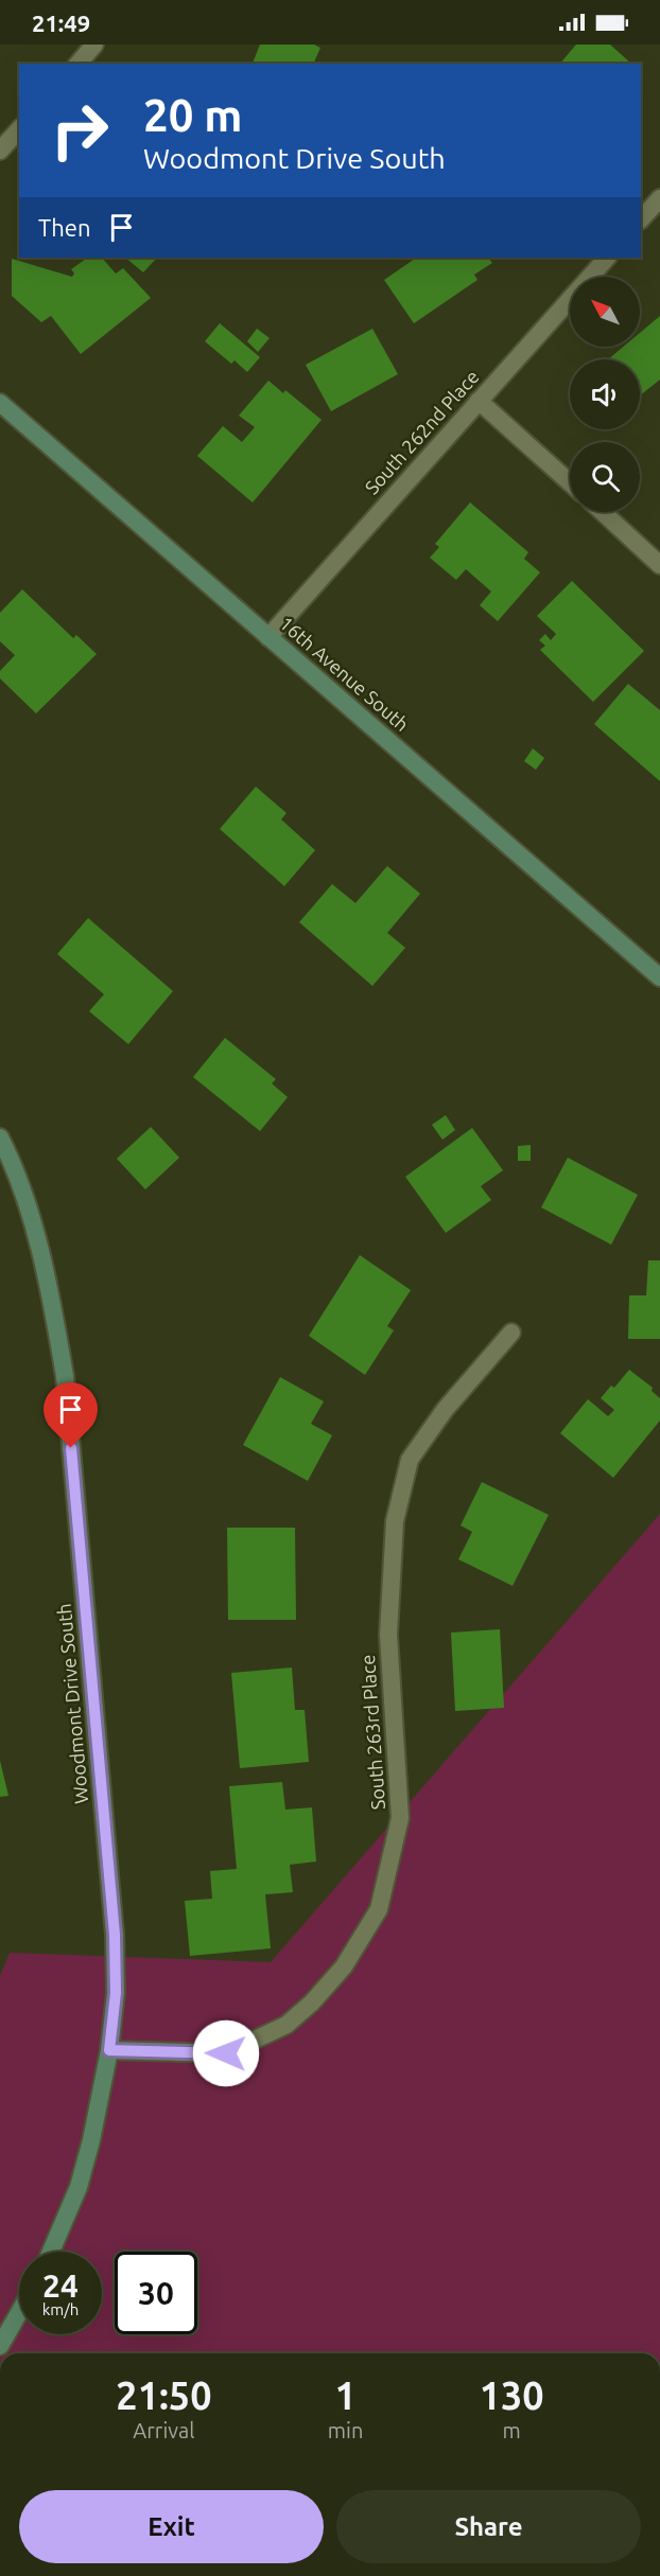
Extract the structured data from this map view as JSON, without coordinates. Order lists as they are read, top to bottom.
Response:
{
  "streets": {
    "main road": ["16th Avenue South", "Woodmont Drive South"],
    "street": ["South 262nd Place", "South 263rd Place"]
  },
  "crossings": [
    ["South 262nd Place", "16th Avenue South"],
    ["Woodmont Drive South", "South 263rd Place"]
  ],
  "north": "top left",
  "page": {
    "status": "21:49",
    "turn": ["20 m", "Woodmont Drive South"],
    "then": "Then",
    "speed": "24 km/h",
    "limit": "30",
    "eta": [
      "21:50",
      "Arrival",
      "1",
      "min",
      "130",
      "m"
    ],
    "buttons": ["Exit", "Share"]
  }
}
